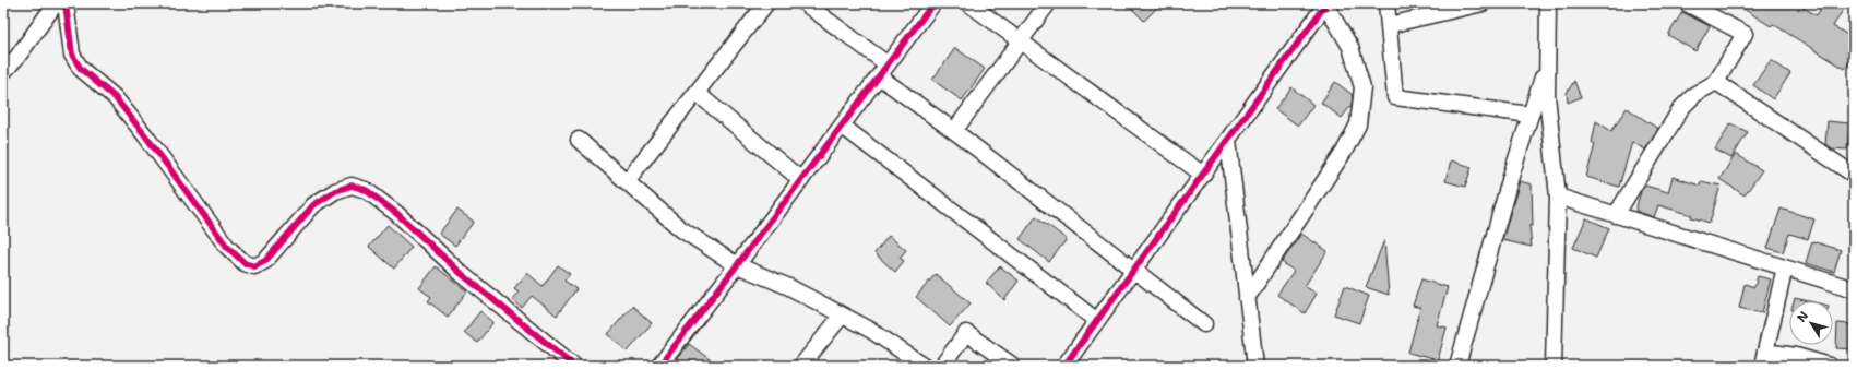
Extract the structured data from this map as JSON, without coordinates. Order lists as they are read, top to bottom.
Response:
{
  "north": "top left"
}
